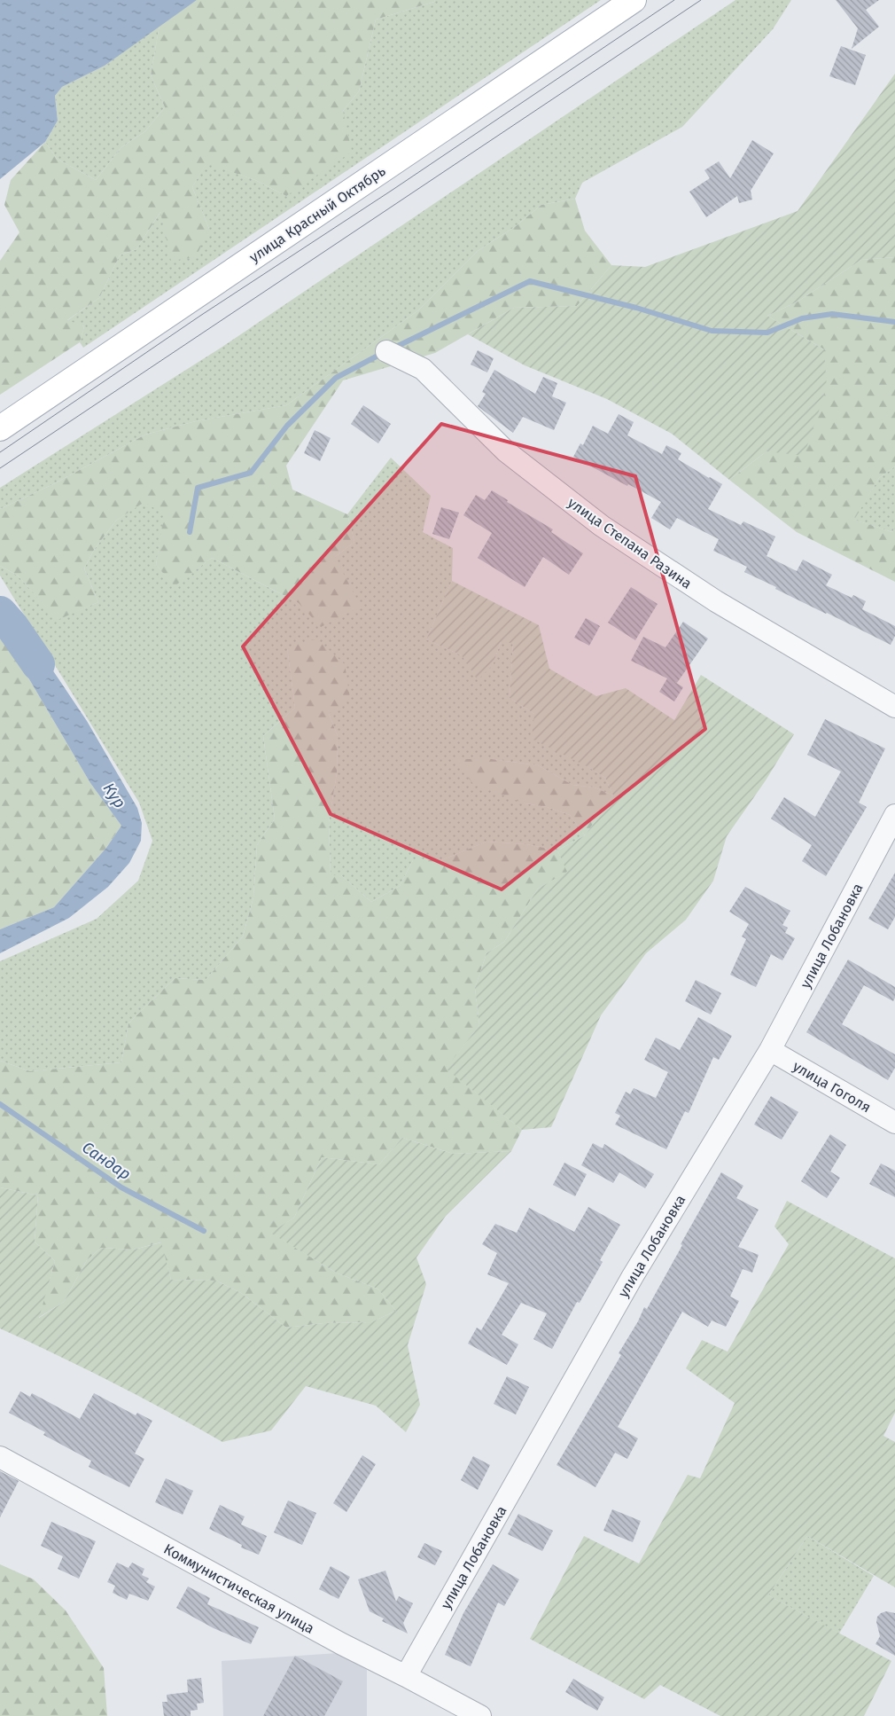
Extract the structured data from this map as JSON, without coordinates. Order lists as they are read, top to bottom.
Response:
{
  "streets": {
    "main road": ["улица Красный Октябрь"],
    "street": [
      "улица Степана Разина",
      "улица Лобановка",
      "улица Гоголя",
      "Коммунистическая улица"
    ]
  },
  "crossings": [
    ["улица Лобановка", "улица Гоголя"],
    ["улица Лобановка", "Коммунистическая улица"]
  ],
  "water": ["Кур", "Сандар"]
}
